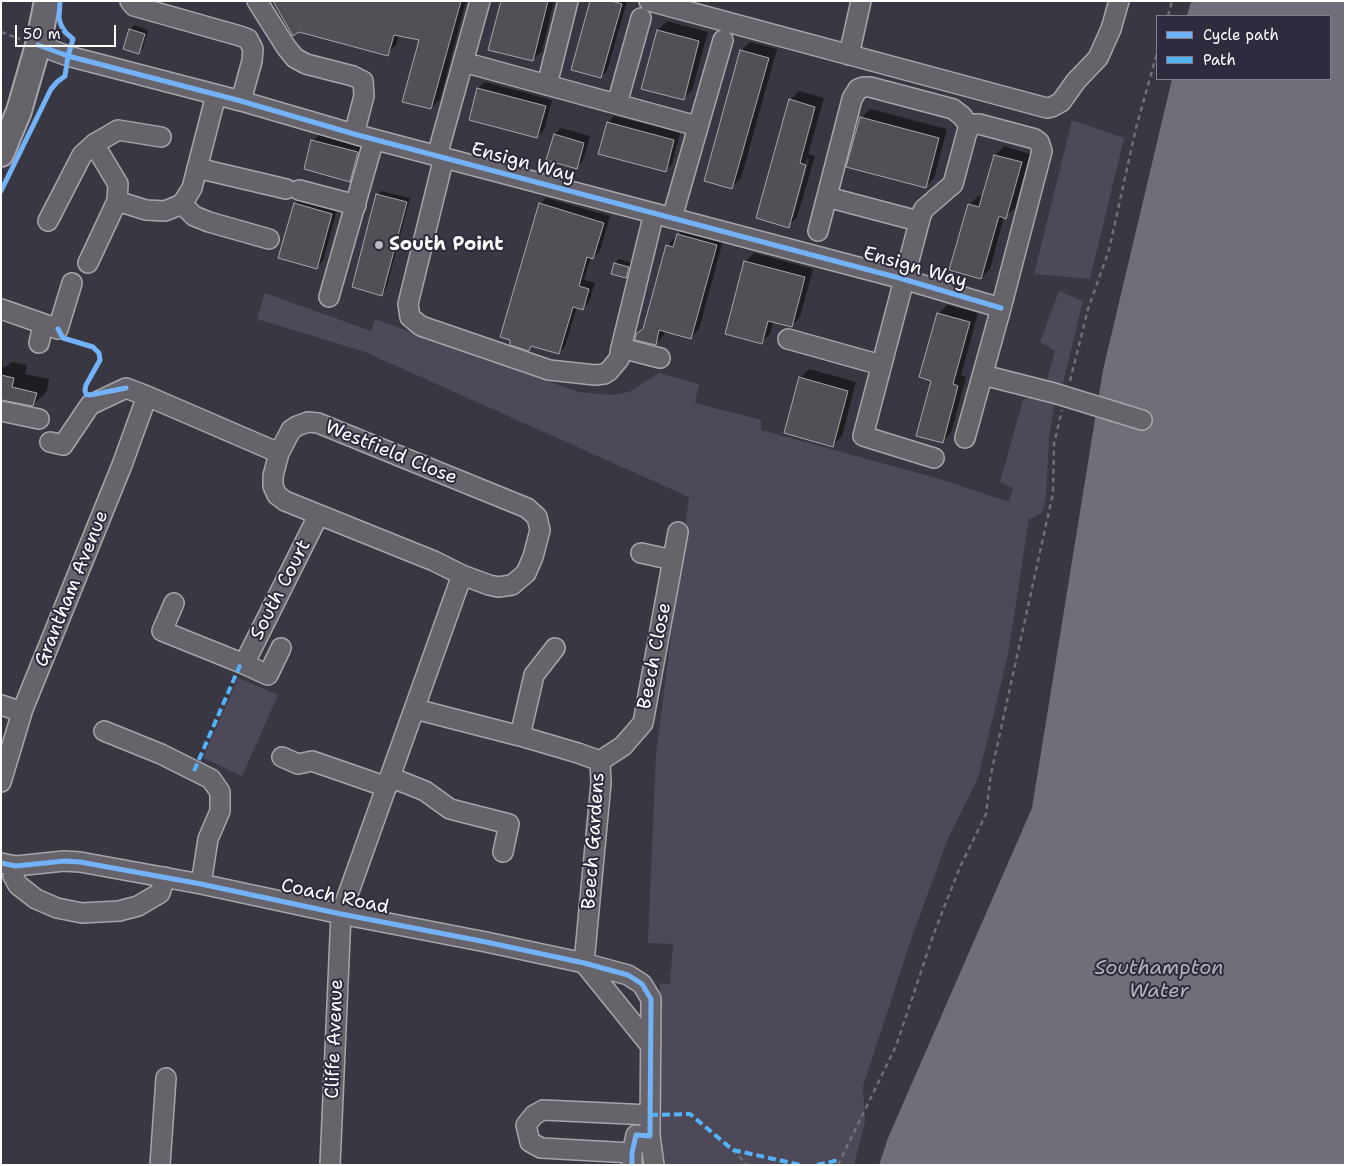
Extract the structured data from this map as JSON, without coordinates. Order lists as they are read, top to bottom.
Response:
{
  "streets": {
    "street": [
      "Ensign Way",
      "Westfield Close",
      "Grantham Avenue",
      "South Court",
      "Beech Close",
      "Beech Gardens",
      "Coach Road",
      "Cliffe Avenue"
    ]
  },
  "crossings": [
    ["Westfield Close", "South Court"],
    ["Beech Close", "Beech Gardens"],
    ["Beech Gardens", "Coach Road"],
    ["Coach Road", "Cliffe Avenue"]
  ],
  "water": ["Southampton Water"],
  "places": ["South Point"],
  "legend": ["Cycle path", "Path"],
  "scale_bar": "50 m"
}
